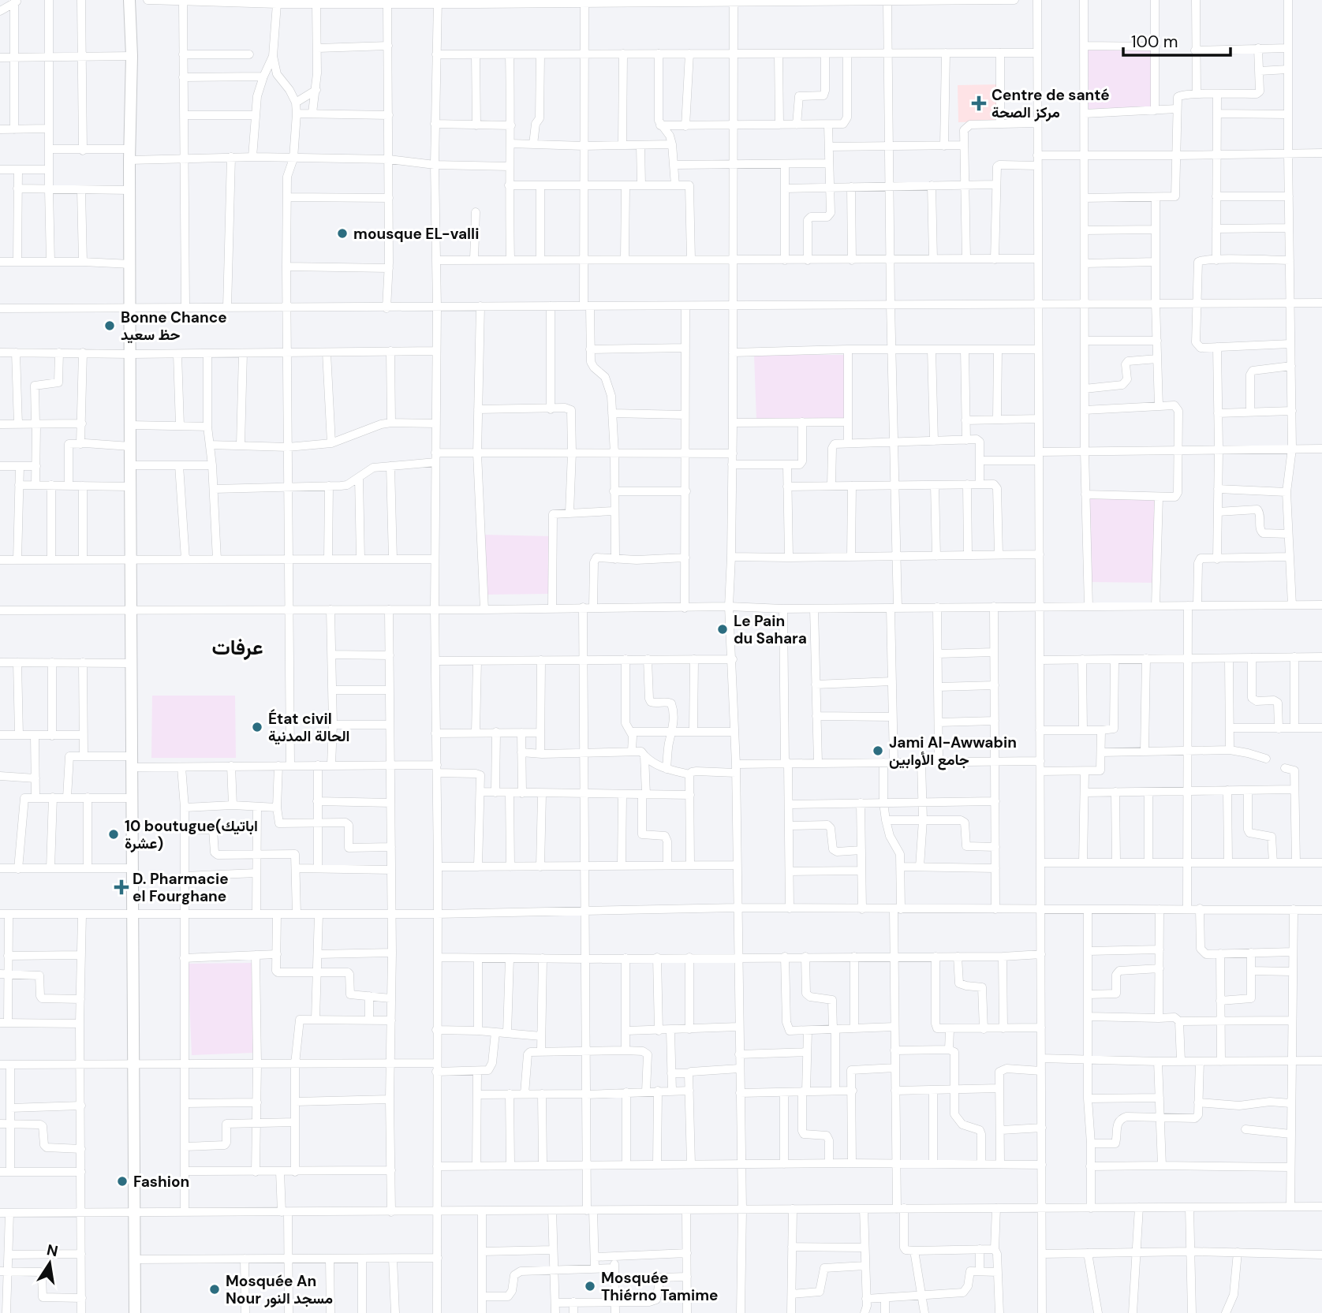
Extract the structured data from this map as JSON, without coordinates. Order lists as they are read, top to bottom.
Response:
{
  "districts": ["عرفات"],
  "places": {
    "health": ["Centre de santé مركز الصحة", "D. Pharmacie el Fourghane"],
    "other": [
      "mousque EL-valli",
      "Bonne Chance حظ سعيد",
      "Le Pain du Sahara",
      "État civil الحالة المدنية",
      "Jami Al-Awwabin جامع الأوابين",
      "10 boutugue(اباتيك عشرة)",
      "Fashion",
      "Mosquée Thiérno Tamime",
      "Mosquée An Nour مسجد النور"
    ]
  },
  "scale_bar": "100 m",
  "north": "top"
}
